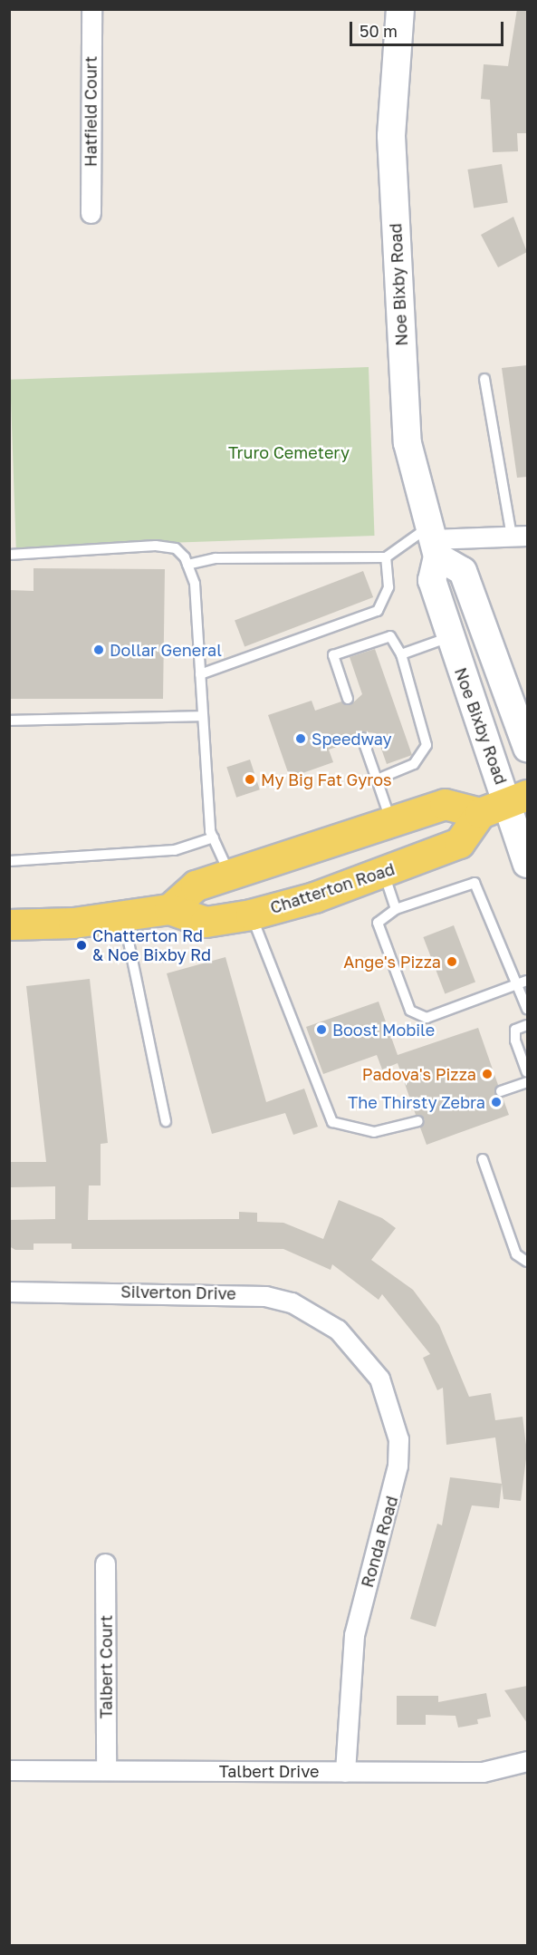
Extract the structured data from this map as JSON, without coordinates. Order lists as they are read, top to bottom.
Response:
{
  "streets": {
    "main road": ["Chatterton Road"],
    "street": [
      "Hatfield Court",
      "Noe Bixby Road",
      "Silverton Drive",
      "Ronda Road",
      "Talbert Court",
      "Talbert Drive"
    ]
  },
  "crossings": [
    ["Silverton Drive", "Ronda Road"],
    ["Ronda Road", "Talbert Drive"],
    ["Talbert Court", "Talbert Drive"]
  ],
  "parks": ["Truro Cemetery"],
  "places": [
    "Dollar General",
    "Speedway",
    "My Big Fat Gyros",
    "Chatterton Rd & Noe Bixby Rd",
    "Ange's Pizza",
    "Boost Mobile",
    "Padova's Pizza",
    "The Thirsty Zebra"
  ],
  "scale_bar": "50 m"
}
